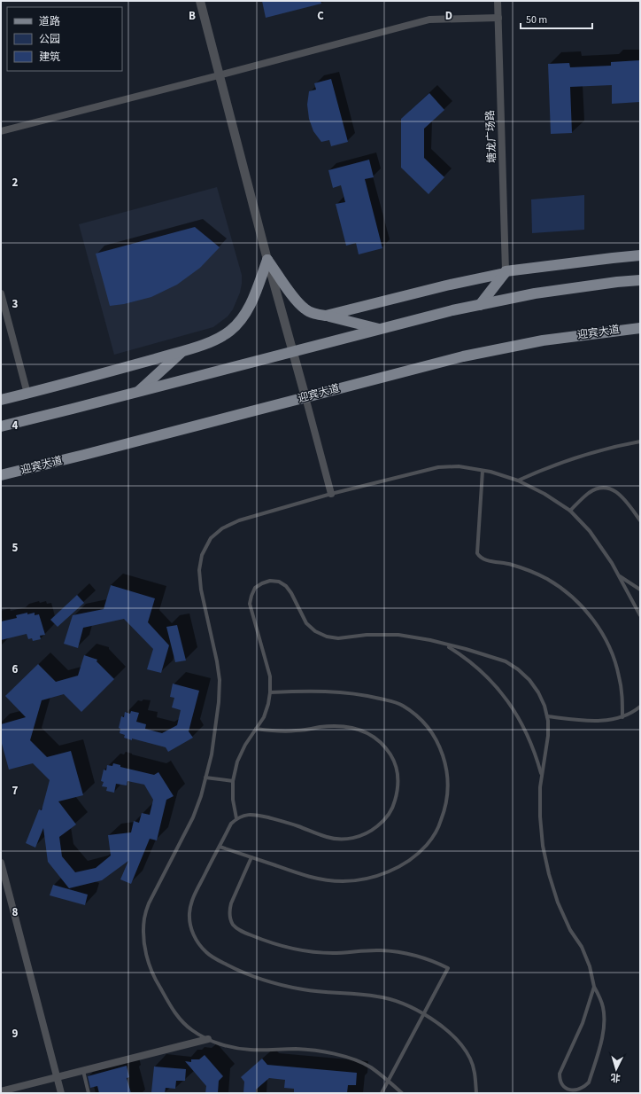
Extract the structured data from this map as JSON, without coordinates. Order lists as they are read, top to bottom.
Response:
{
  "streets": {
    "main road": ["迎宾大道"],
    "street": ["塘龙广场路"]
  },
  "legend": ["道路", "公园", "建筑"],
  "scale_bar": "50 m",
  "north": "bottom",
  "grid": {
    "columns": ["B", "C", "D"],
    "rows": [
      "2",
      "3",
      "4",
      "5",
      "6",
      "7",
      "8",
      "9"
    ]
  }
}
